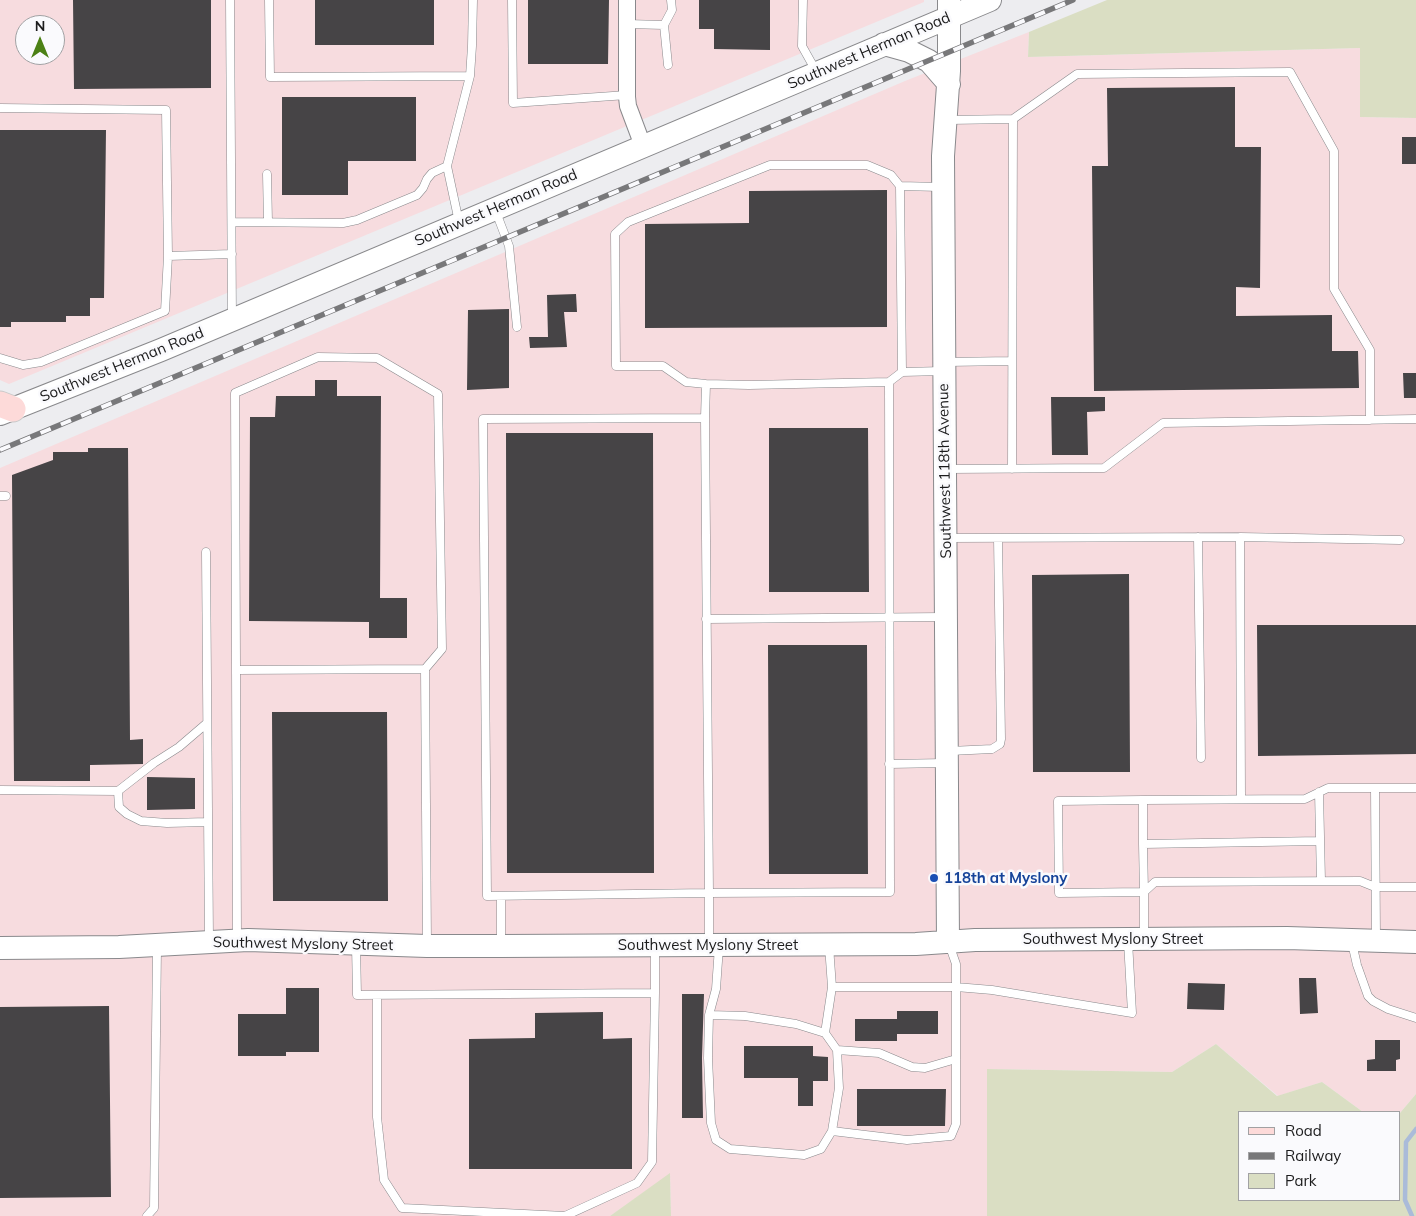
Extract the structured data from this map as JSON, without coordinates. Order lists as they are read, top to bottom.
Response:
{
  "streets": {
    "street": ["Southwest Herman Road", "Southwest 118th Avenue", "Southwest Myslony Street"]
  },
  "crossings": [
    ["Southwest Herman Road", "Southwest 118th Avenue"],
    ["Southwest 118th Avenue", "Southwest Myslony Street"]
  ],
  "places": ["118th at Myslony"],
  "legend": ["Road", "Railway", "Park"],
  "north": "top"
}
